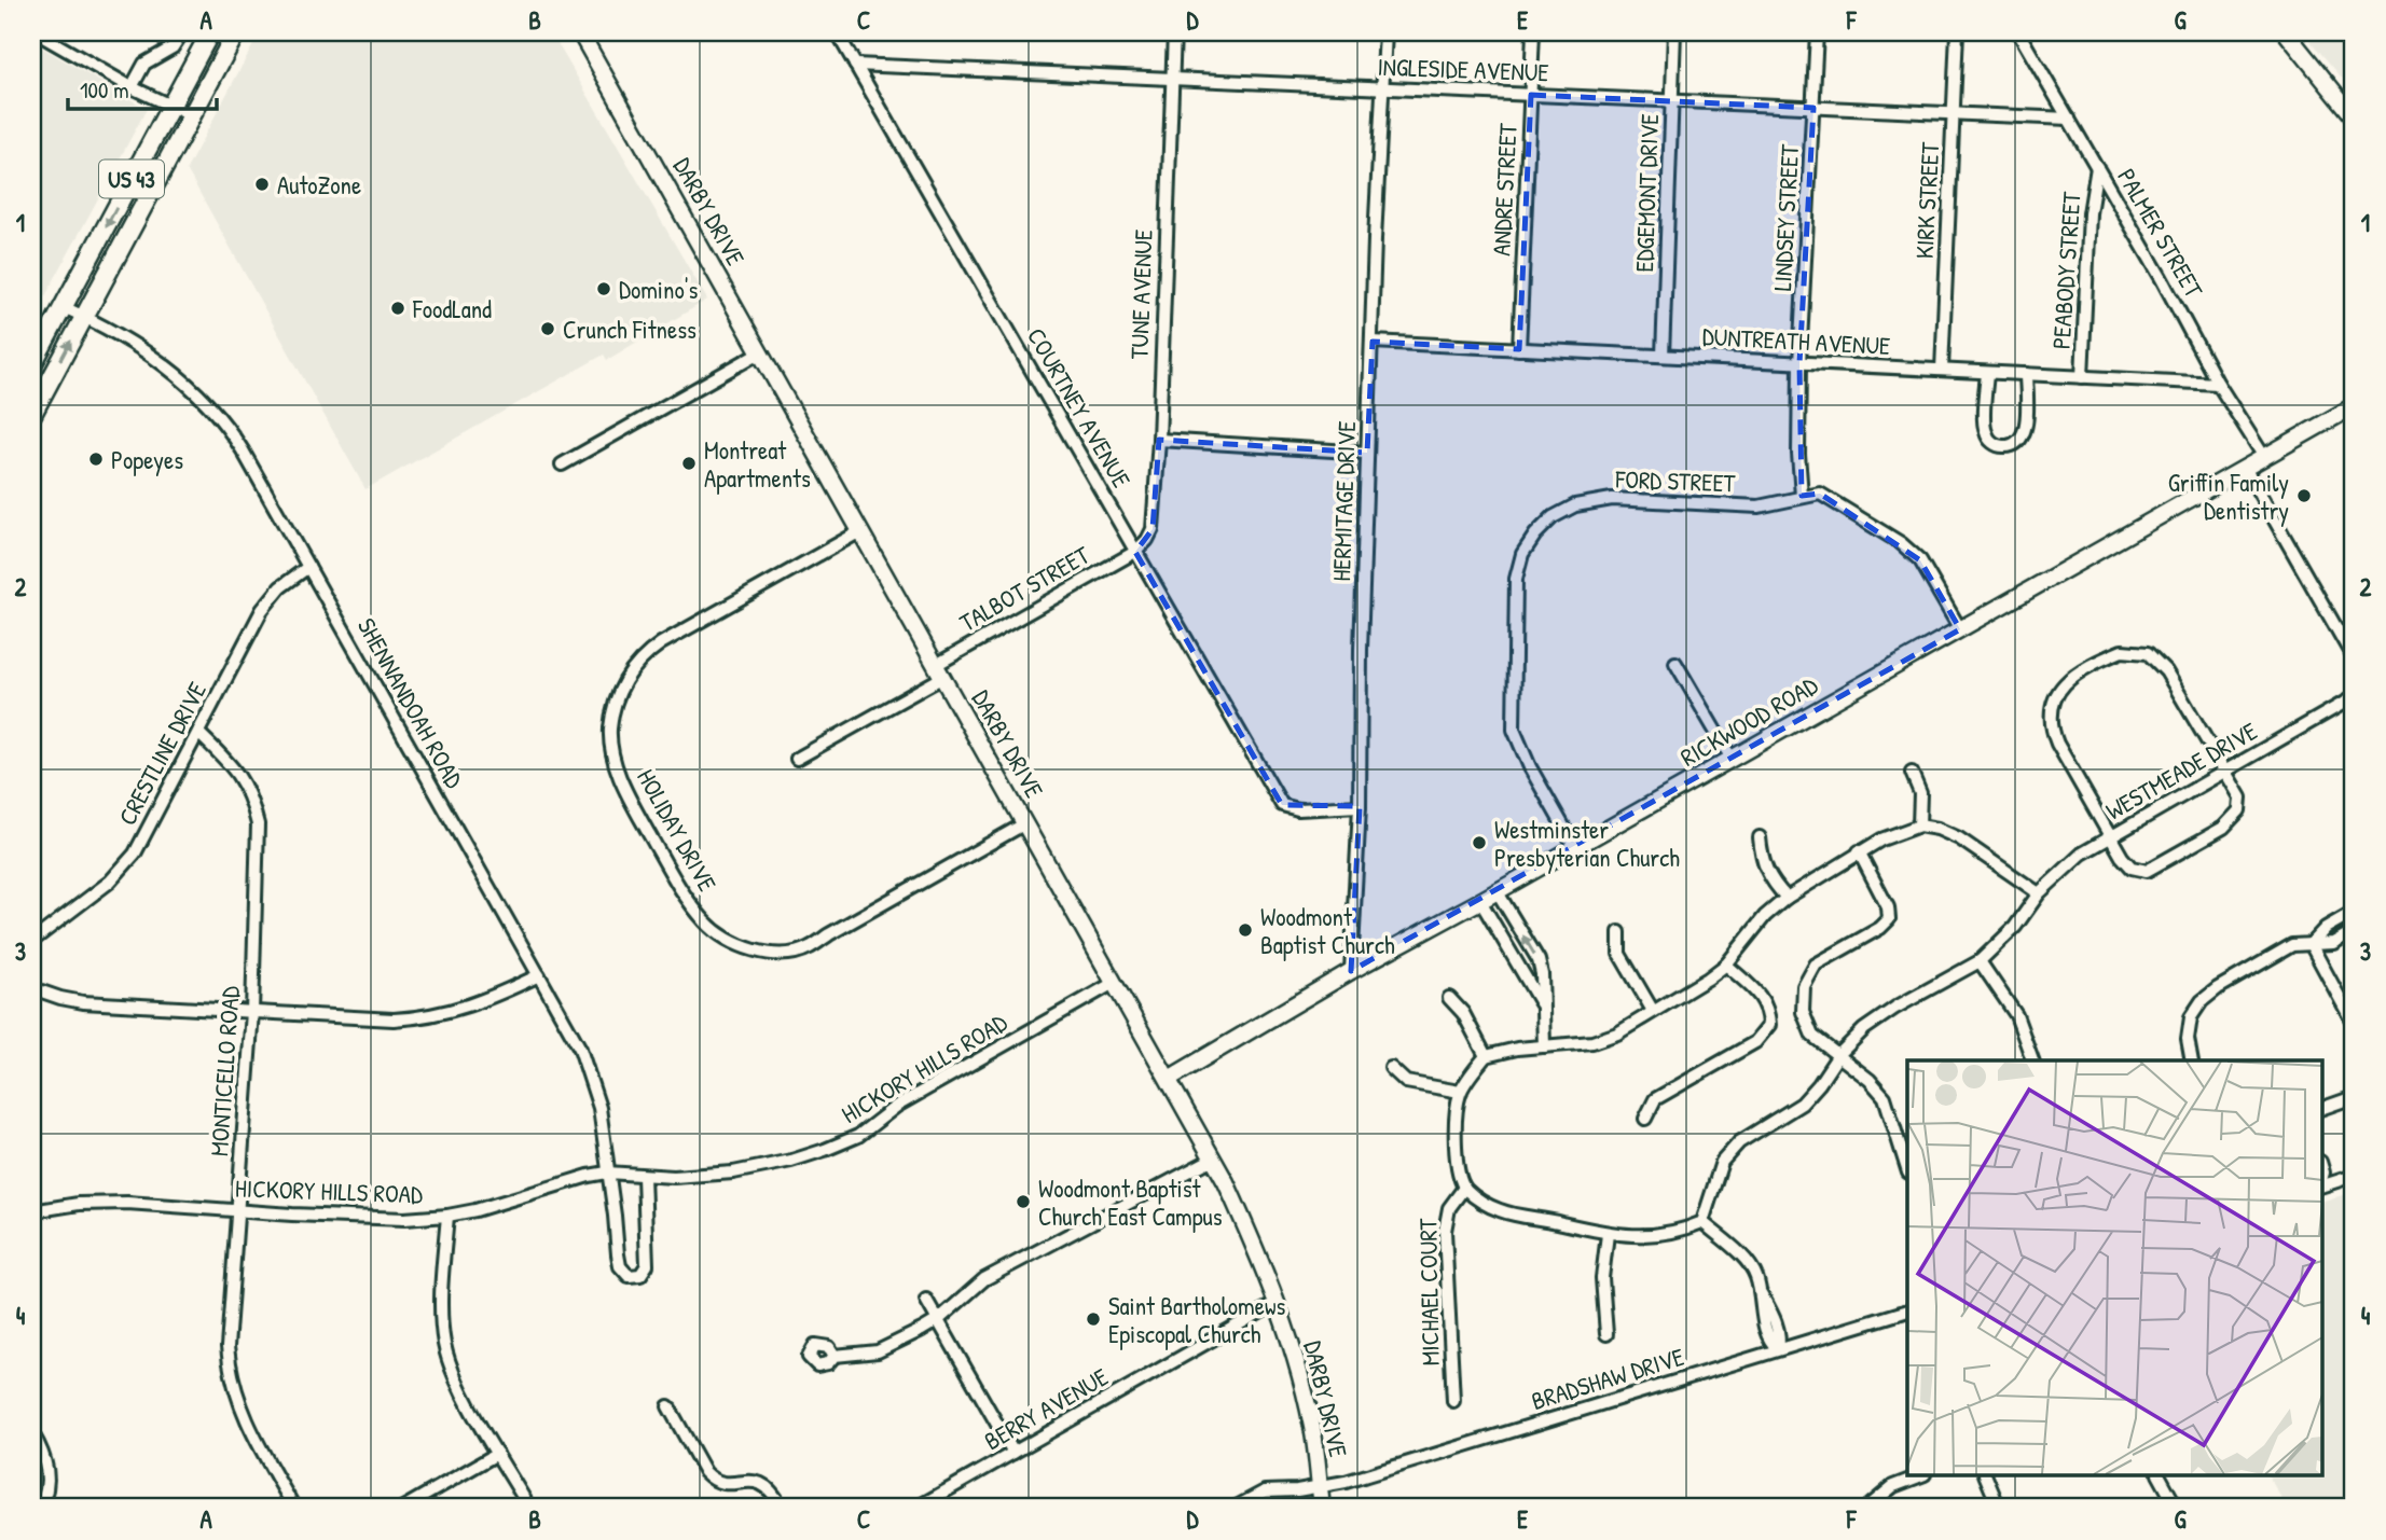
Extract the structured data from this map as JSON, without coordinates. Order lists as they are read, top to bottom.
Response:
{
  "streets": {
    "highway": ["US 43"],
    "main road": ["DARBY DRIVE", "RICKWOOD ROAD"],
    "street": [
      "INGLESIDE AVENUE",
      "ANDRE STREET",
      "EDGEMONT DRIVE",
      "KIRK STREET",
      "LINDSEY STREET",
      "PALMER STREET",
      "PEABODY STREET",
      "TUNE AVENUE",
      "DUNTREATH AVENUE",
      "COURTNEY AVENUE",
      "FORD STREET",
      "HERMITAGE DRIVE",
      "TALBOT STREET",
      "SHENNANDOAH ROAD",
      "CRESTLINE DRIVE",
      "WESTMEADE DRIVE",
      "HOLIDAY DRIVE",
      "HICKORY HILLS ROAD",
      "MONTICELLO ROAD",
      "MICHAEL COURT",
      "BRADSHAW DRIVE",
      "BERRY AVENUE"
    ]
  },
  "crossings": [
    ["INGLESIDE AVENUE", "ANDRE STREET"],
    ["INGLESIDE AVENUE", "EDGEMONT DRIVE"],
    ["INGLESIDE AVENUE", "KIRK STREET"],
    ["INGLESIDE AVENUE", "LINDSEY STREET"],
    ["INGLESIDE AVENUE", "PALMER STREET"],
    ["INGLESIDE AVENUE", "TUNE AVENUE"],
    ["INGLESIDE AVENUE", "COURTNEY AVENUE"],
    ["INGLESIDE AVENUE", "HERMITAGE DRIVE"],
    ["US 43", "SHENNANDOAH ROAD"],
    ["ANDRE STREET", "DUNTREATH AVENUE"],
    ["EDGEMONT DRIVE", "DUNTREATH AVENUE"],
    ["KIRK STREET", "DUNTREATH AVENUE"],
    ["DARBY DRIVE", "TALBOT STREET"],
    ["DARBY DRIVE", "RICKWOOD ROAD"],
    ["DARBY DRIVE", "HOLIDAY DRIVE"],
    ["DARBY DRIVE", "HICKORY HILLS ROAD"],
    ["DARBY DRIVE", "BRADSHAW DRIVE"],
    ["DARBY DRIVE", "BERRY AVENUE"],
    ["LINDSEY STREET", "DUNTREATH AVENUE"],
    ["LINDSEY STREET", "FORD STREET"],
    ["PALMER STREET", "PEABODY STREET"],
    ["PALMER STREET", "DUNTREATH AVENUE"],
    ["PALMER STREET", "RICKWOOD ROAD"],
    ["PEABODY STREET", "DUNTREATH AVENUE"],
    ["TUNE AVENUE", "COURTNEY AVENUE"],
    ["TUNE AVENUE", "TALBOT STREET"],
    ["DUNTREATH AVENUE", "HERMITAGE DRIVE"],
    ["COURTNEY AVENUE", "HERMITAGE DRIVE"],
    ["COURTNEY AVENUE", "TALBOT STREET"],
    ["FORD STREET", "RICKWOOD ROAD"],
    ["HERMITAGE DRIVE", "RICKWOOD ROAD"],
    ["SHENNANDOAH ROAD", "CRESTLINE DRIVE"],
    ["SHENNANDOAH ROAD", "HICKORY HILLS ROAD"],
    ["CRESTLINE DRIVE", "MONTICELLO ROAD"],
    ["HICKORY HILLS ROAD", "MONTICELLO ROAD"]
  ],
  "places": [
    "AutoZone",
    "Domino's",
    "FoodLand",
    "Crunch Fitness",
    "Popeyes",
    "Montreat Apartments",
    "Griffin Family Dentistry",
    "Westminster Presbyterian Church",
    "Woodmont Baptist Church",
    "Woodmont Baptist Church East Campus",
    "Saint Bartholomews Episcopal Church"
  ],
  "scale_bar": "100 m",
  "grid": {
    "columns": [
      "A",
      "B",
      "C",
      "D",
      "E",
      "F",
      "G"
    ],
    "rows": [
      "1",
      "2",
      "3",
      "4"
    ]
  }
}
